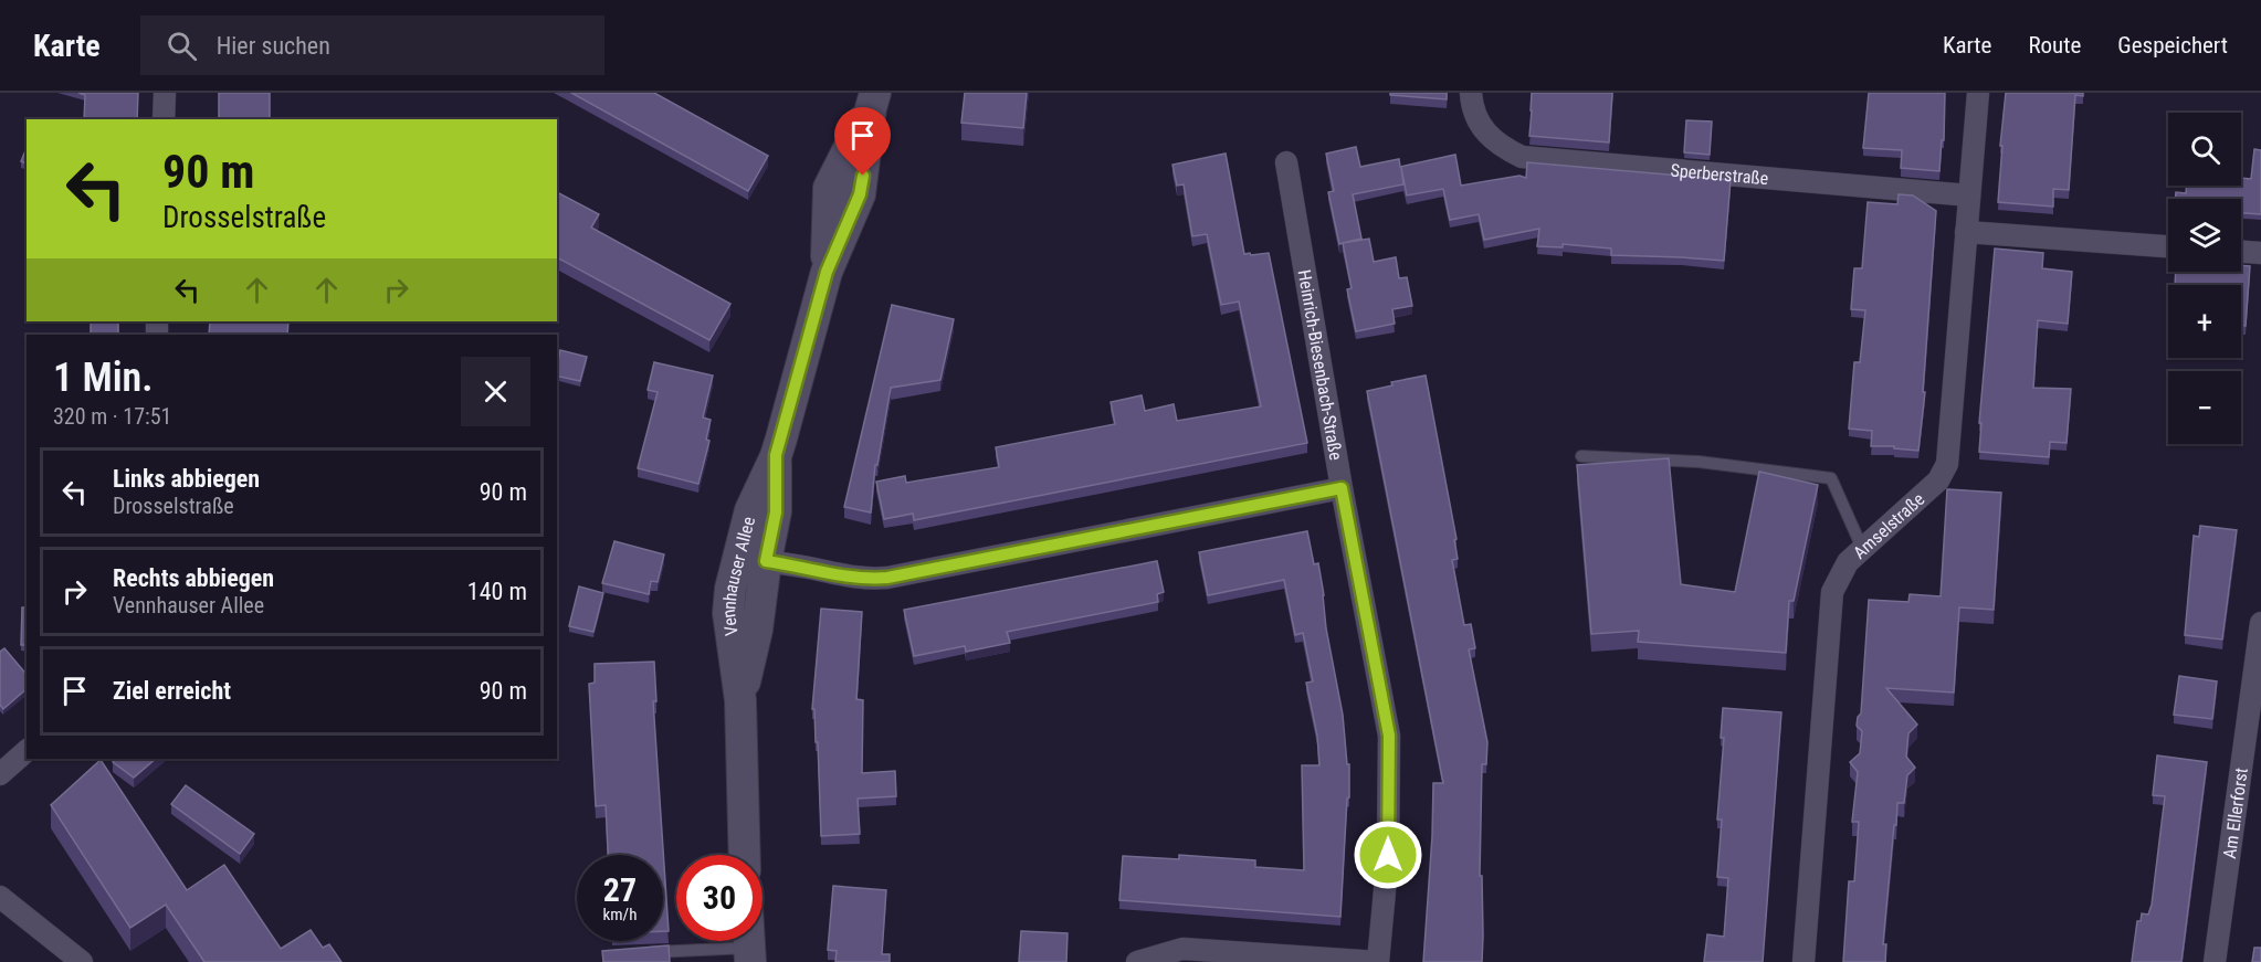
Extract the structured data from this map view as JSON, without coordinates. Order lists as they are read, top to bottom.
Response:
{
  "streets": {
    "main road": ["Vennhauser Allee"],
    "street": [
      "Sperberstraße",
      "Heinrich-Biesenbach-Straße",
      "Amselstraße",
      "Am Ellerforst"
    ]
  },
  "crossings": [
    ["Sperberstraße", "Amselstraße"]
  ],
  "page": {
    "header": "Karte",
    "search": "Hier suchen",
    "nav": ["Karte", "Route", "Gespeichert"],
    "map_buttons": ["+", "−"],
    "turn": ["90 m", "Drosselstraße"],
    "heading": ["1 Min.", "320 m · 17:51"],
    "list": [
      {
        "name": "Links abbiegen",
        "note": "Drosselstraße",
        "value": "90 m"
      },
      {
        "name": "Rechts abbiegen",
        "note": "Vennhauser Allee",
        "value": "140 m"
      },
      {
        "name": "Ziel erreicht",
        "value": "90 m"
      }
    ],
    "speed": "27 km/h",
    "limit": "30"
  }
}
